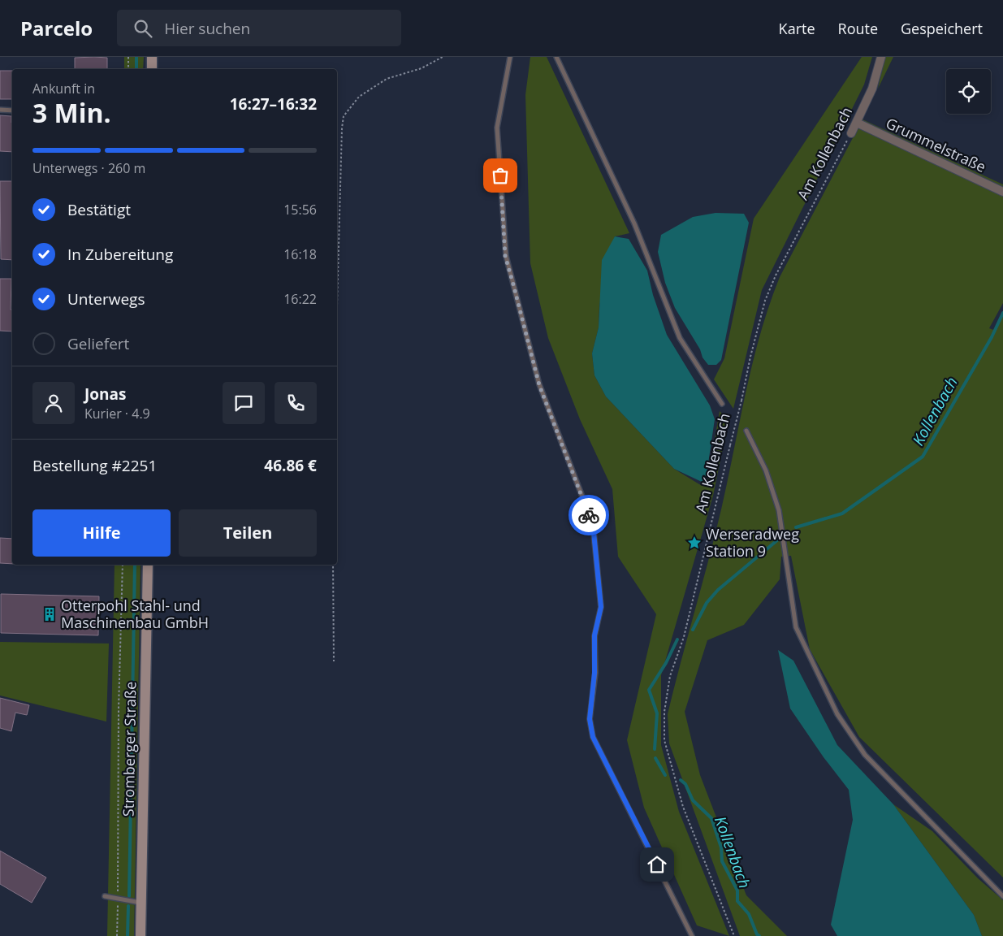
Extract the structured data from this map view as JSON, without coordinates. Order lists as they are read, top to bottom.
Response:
{
  "streets": {
    "main road": ["Stromberger Straße"],
    "street": ["Grummelstraße", "Am Kollenbach"]
  },
  "crossings": [
    ["Grummelstraße", "Am Kollenbach"]
  ],
  "water": ["Kollenbach"],
  "places": {
    "place": ["Werseradweg Station 9"],
    "building": ["Otterpohl Stahl- und Maschinenbau GmbH"]
  },
  "page": {
    "header": "Parcelo",
    "search": "Hier suchen",
    "nav": ["Karte", "Route", "Gespeichert"],
    "heading": ["3 Min.", "Ankunft in", "16:27–16:32"],
    "panel": [
      "Jonas",
      "Kurier · 4.9",
      "Bestellung #2251",
      "46.86 €"
    ],
    "bar": "Unterwegs · 260 m",
    "list": [
      ["Bestätigt", "15:56"],
      ["In Zubereitung", "16:18"],
      ["Unterwegs", "16:22"],
      "Geliefert"
    ],
    "buttons": ["Hilfe", "Teilen"]
  }
}
